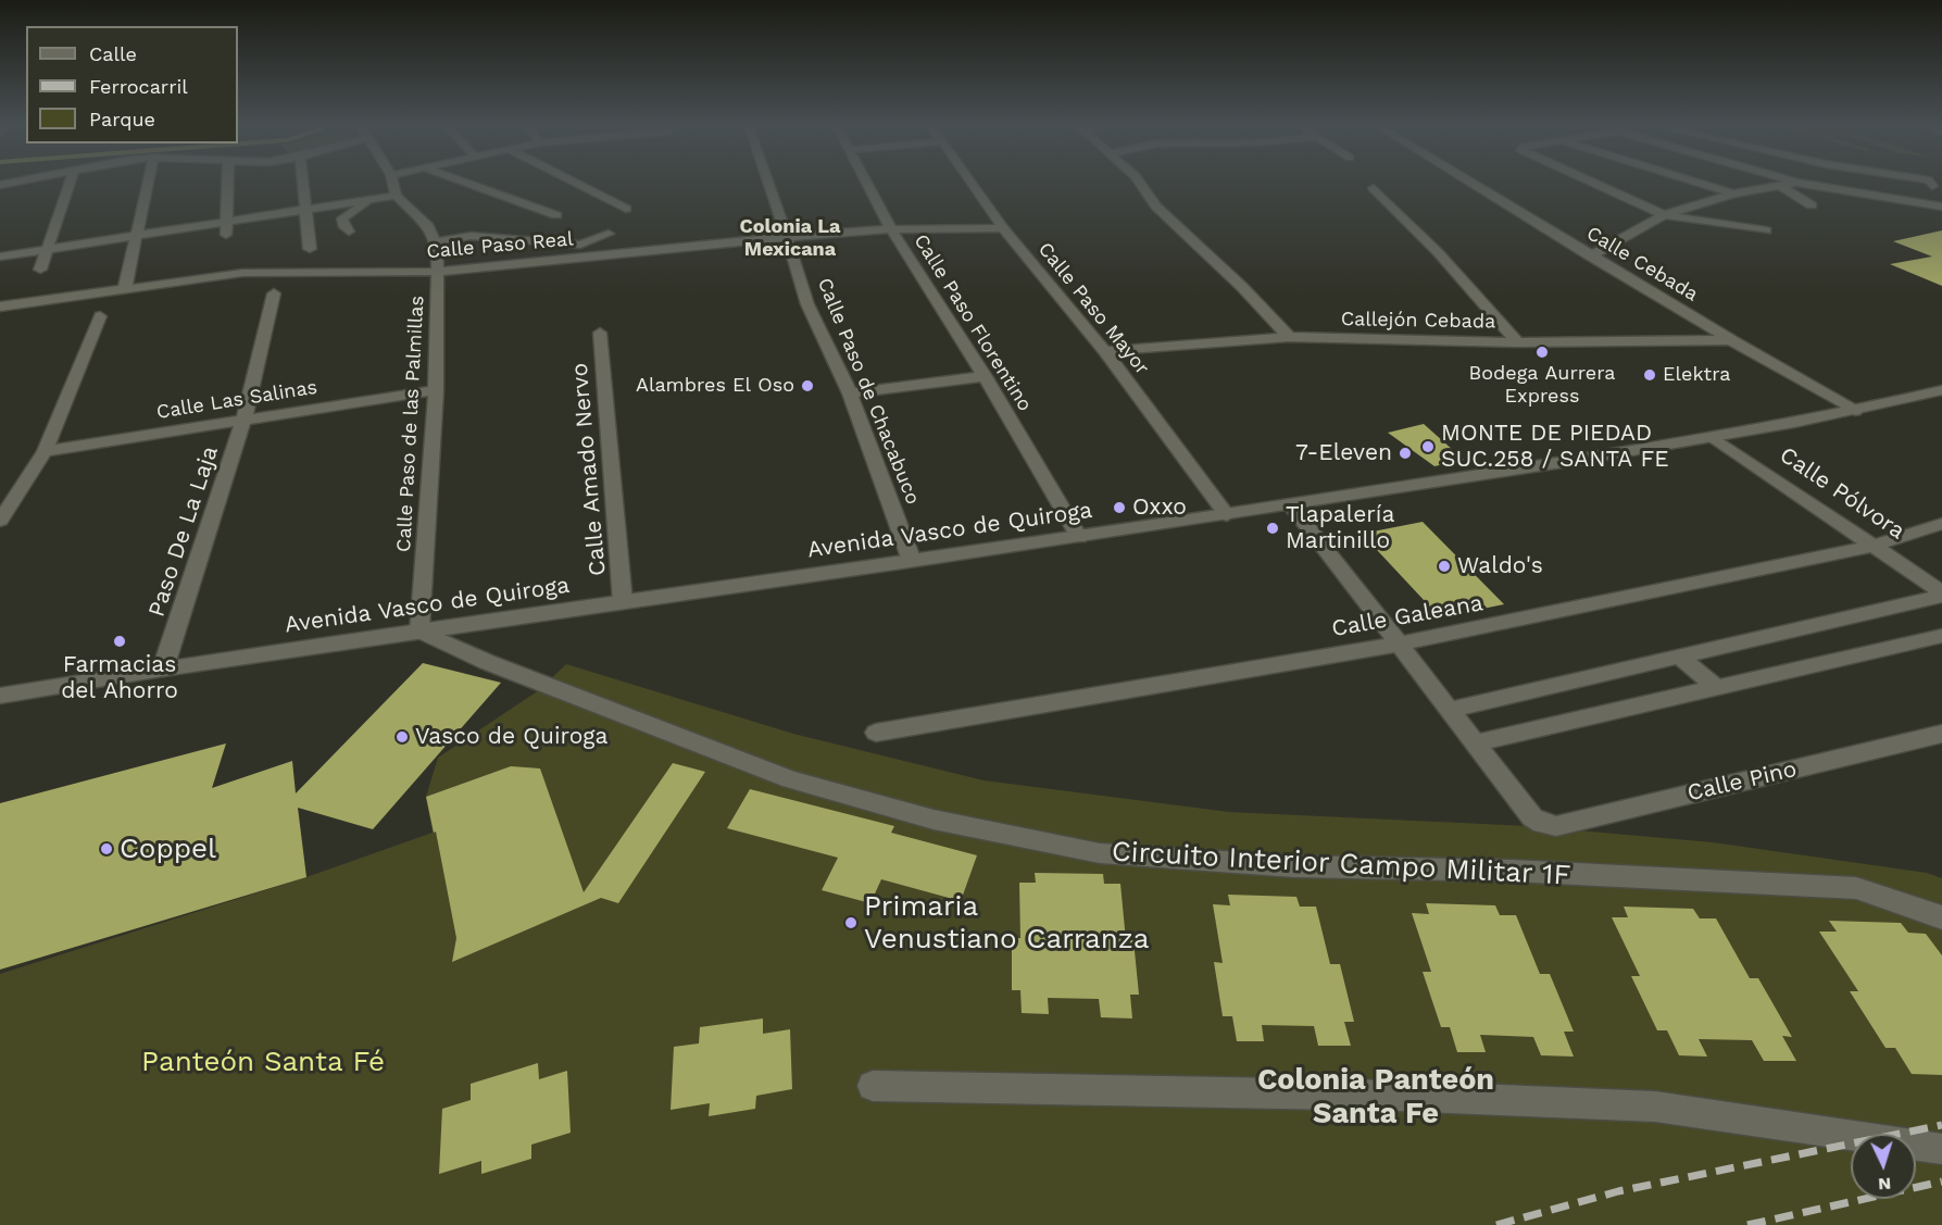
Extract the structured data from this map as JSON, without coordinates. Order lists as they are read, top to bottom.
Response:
{
  "streets": {
    "street": [
      "Calle Paso Real",
      "Calle Cebada",
      "Calle Paso Mayor",
      "Callejón Cebada",
      "Calle Paso Florentino",
      "Calle Paso de Chacabuco",
      "Calle Las Salinas",
      "Calle Paso de las Palmillas",
      "Calle Amado Nervo",
      "Calle Pólvora",
      "Avenida Vasco de Quiroga",
      "Paso De La Laja",
      "Calle Galeana",
      "Calle Pino",
      "Circuito Interior Campo Militar 1F"
    ]
  },
  "crossings": [
    ["Calle Paso Real", "Calle Paso Mayor"],
    ["Calle Paso Real", "Calle Paso Florentino"],
    ["Calle Paso Real", "Calle Paso de Chacabuco"],
    ["Calle Paso Real", "Calle Paso de las Palmillas"],
    ["Calle Cebada", "Callejón Cebada"],
    ["Calle Cebada", "Avenida Vasco de Quiroga"],
    ["Calle Paso Mayor", "Callejón Cebada"],
    ["Calle Paso Mayor", "Avenida Vasco de Quiroga"],
    ["Calle Paso Florentino", "Avenida Vasco de Quiroga"],
    ["Calle Paso de Chacabuco", "Avenida Vasco de Quiroga"],
    ["Calle Las Salinas", "Calle Paso de las Palmillas"],
    ["Calle Las Salinas", "Paso De La Laja"],
    ["Calle Paso de las Palmillas", "Avenida Vasco de Quiroga"],
    ["Calle Paso de las Palmillas", "Circuito Interior Campo Militar 1F"],
    ["Calle Amado Nervo", "Avenida Vasco de Quiroga"],
    ["Calle Pólvora", "Avenida Vasco de Quiroga"],
    ["Calle Pólvora", "Calle Galeana"],
    ["Avenida Vasco de Quiroga", "Paso De La Laja"],
    ["Avenida Vasco de Quiroga", "Circuito Interior Campo Militar 1F"]
  ],
  "districts": ["Colonia La Mexicana", "Colonia Panteón Santa Fe"],
  "parks": ["Panteón Santa Fé"],
  "places": [
    "Bodega Aurrera Express",
    "Elektra",
    "Alambres El Oso",
    "MONTE DE PIEDAD SUC.258 / SANTA FE",
    "7-Eleven",
    "Oxxo",
    "Tlapalería Martinillo",
    "Waldo's",
    "Farmacias del Ahorro",
    "Vasco de Quiroga",
    "Coppel",
    "Primaria Venustiano Carranza"
  ],
  "legend": ["Calle", "Ferrocarril", "Parque"],
  "north": "bottom"
}
